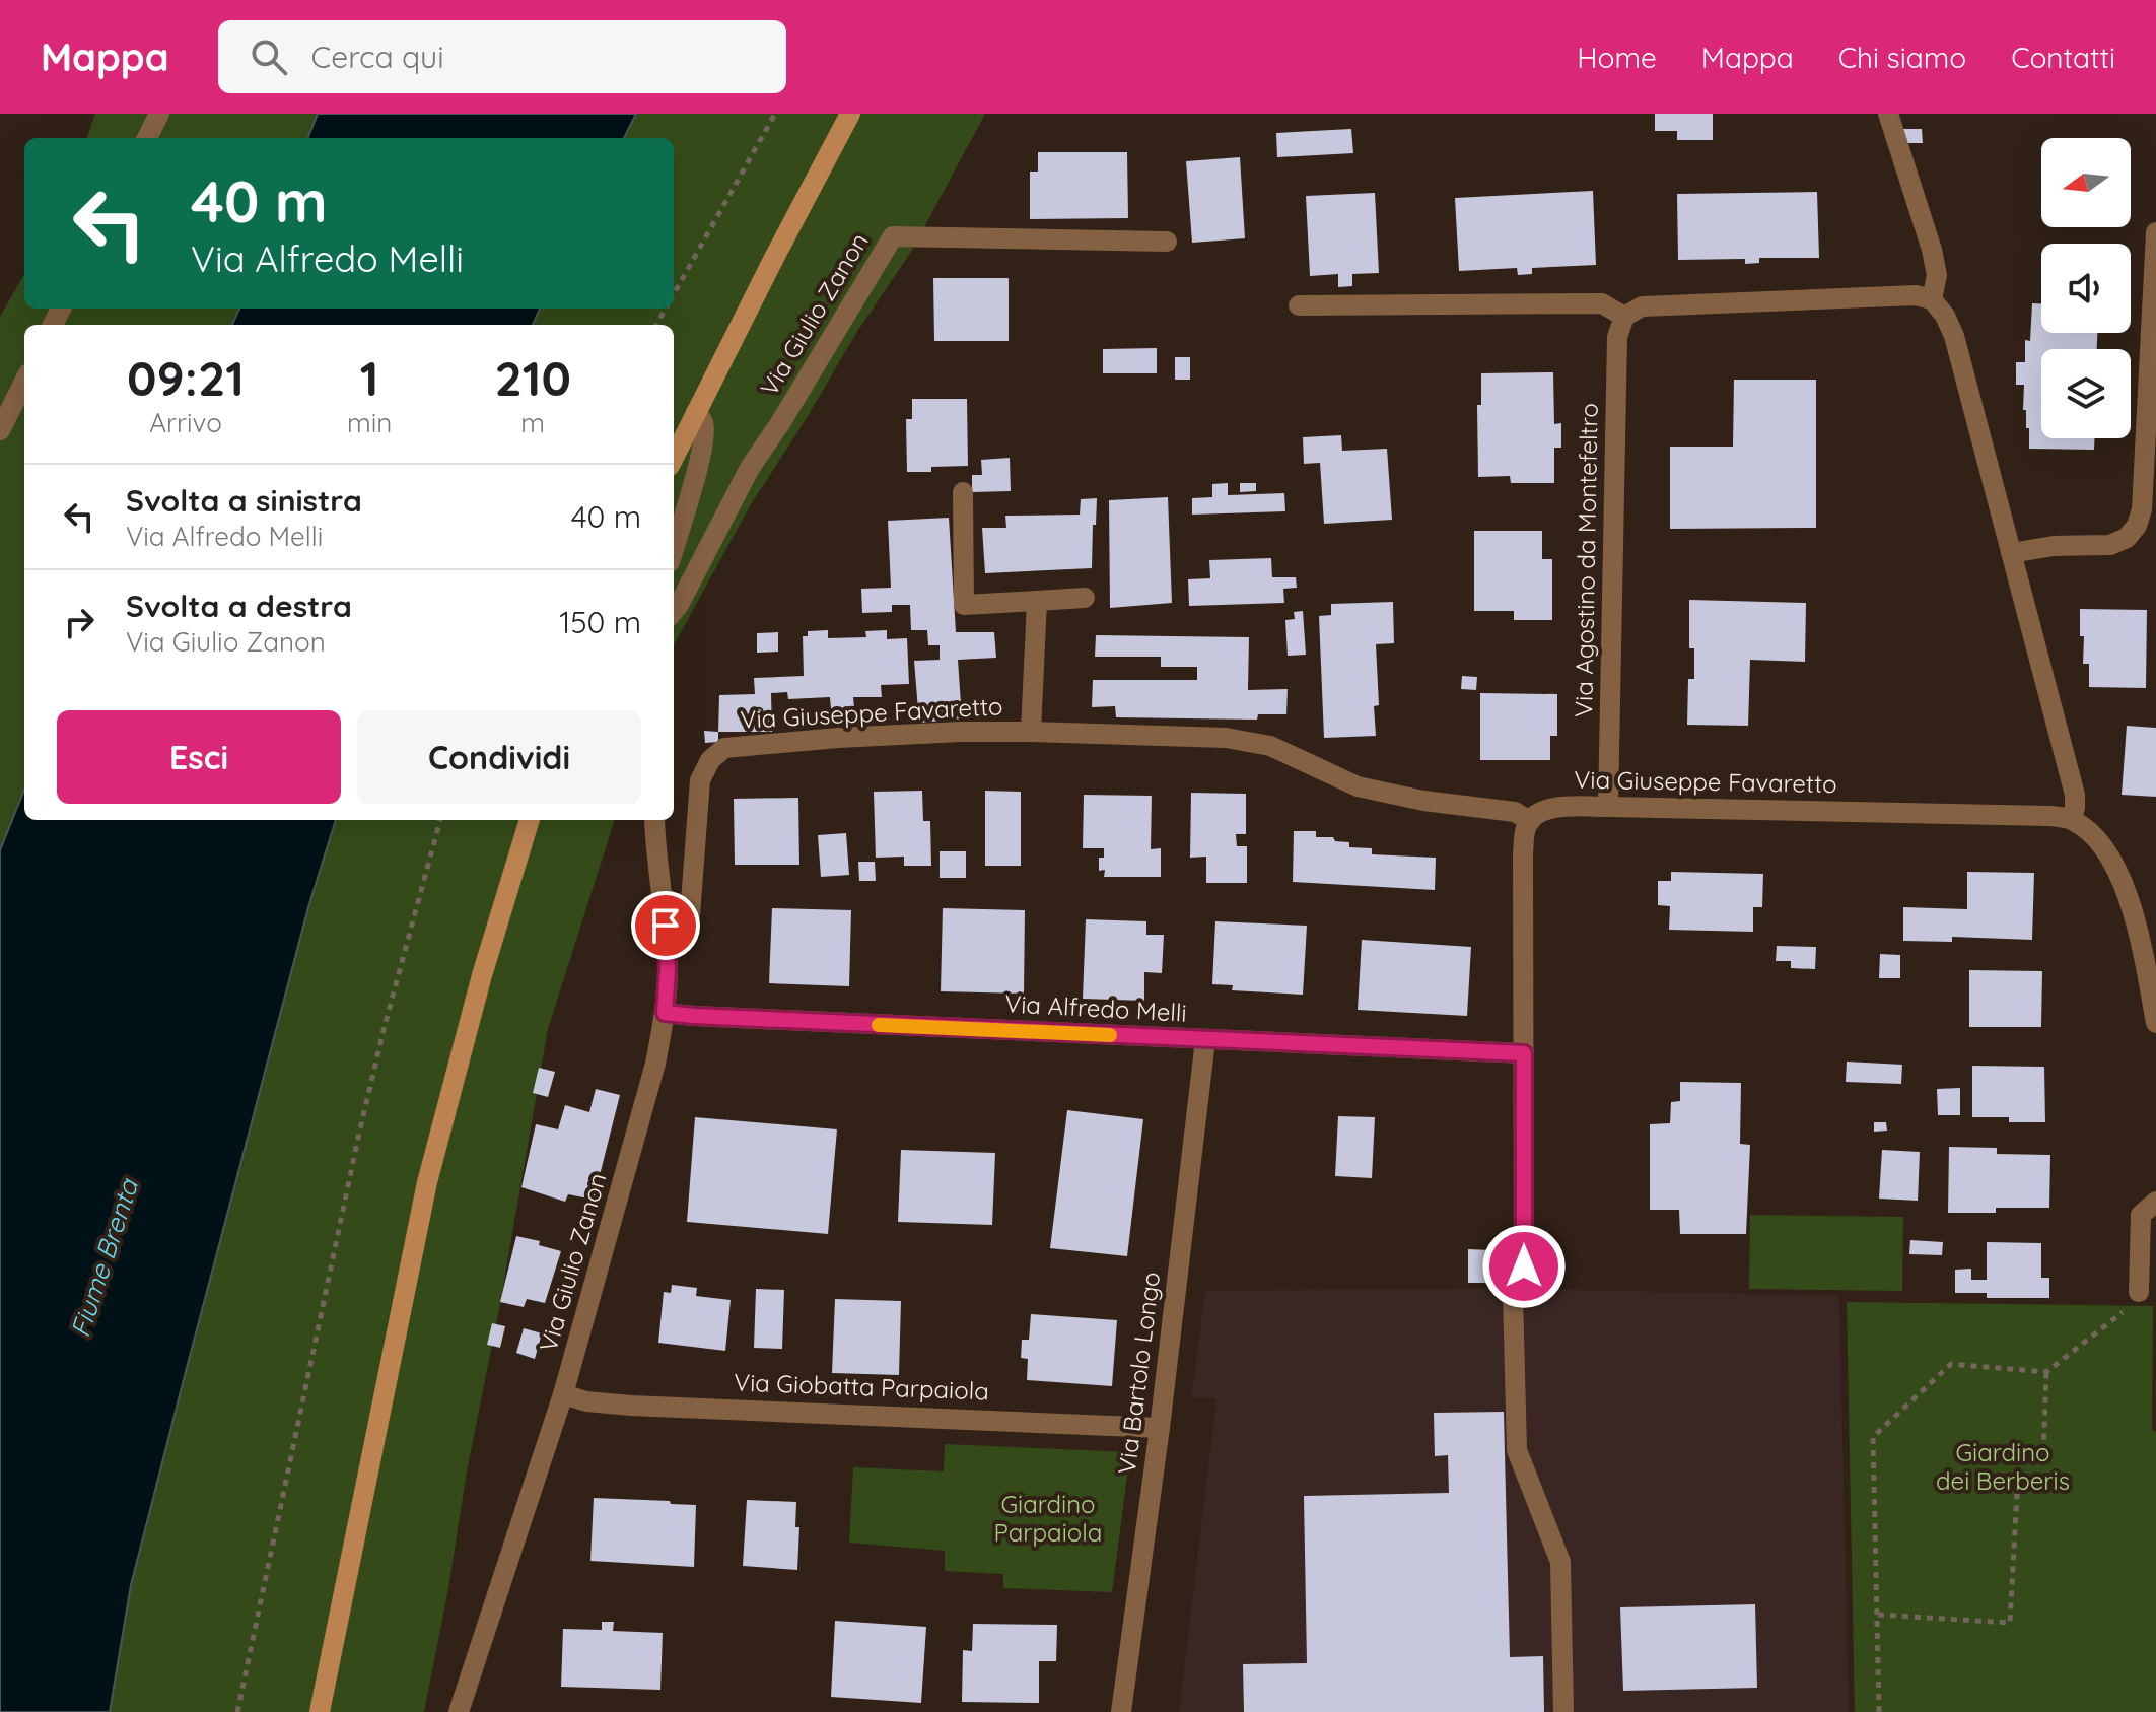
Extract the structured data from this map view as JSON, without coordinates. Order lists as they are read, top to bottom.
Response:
{
  "streets": {
    "street": [
      "Via Giulio Zanon",
      "Via Agostino da Montefeltro",
      "Via Giuseppe Favaretto",
      "Via Alfredo Melli",
      "Via Bartolo Longo",
      "Via Giobatta Parpaiola"
    ]
  },
  "crossings": [
    ["Via Giulio Zanon", "Via Giuseppe Favaretto"],
    ["Via Giulio Zanon", "Via Alfredo Melli"],
    ["Via Giulio Zanon", "Via Giobatta Parpaiola"],
    ["Via Agostino da Montefeltro", "Via Giuseppe Favaretto"],
    ["Via Alfredo Melli", "Via Bartolo Longo"],
    ["Via Bartolo Longo", "Via Giobatta Parpaiola"]
  ],
  "water": ["Fiume Brenta"],
  "parks": ["Giardino dei Berberis", "Giardino Parpaiola"],
  "north": "left",
  "page": {
    "header": "Mappa",
    "search": "Cerca qui",
    "nav": [
      "Home",
      "Mappa",
      "Chi siamo",
      "Contatti"
    ],
    "turn": ["40 m", "Via Alfredo Melli"],
    "eta": [
      "09:21",
      "Arrivo",
      "1",
      "min",
      "210",
      "m"
    ],
    "list": [
      {
        "name": "Svolta a sinistra",
        "note": "Via Alfredo Melli",
        "value": "40 m"
      },
      {
        "name": "Svolta a destra",
        "note": "Via Giulio Zanon",
        "value": "150 m"
      }
    ],
    "buttons": ["Esci", "Condividi"]
  }
}
